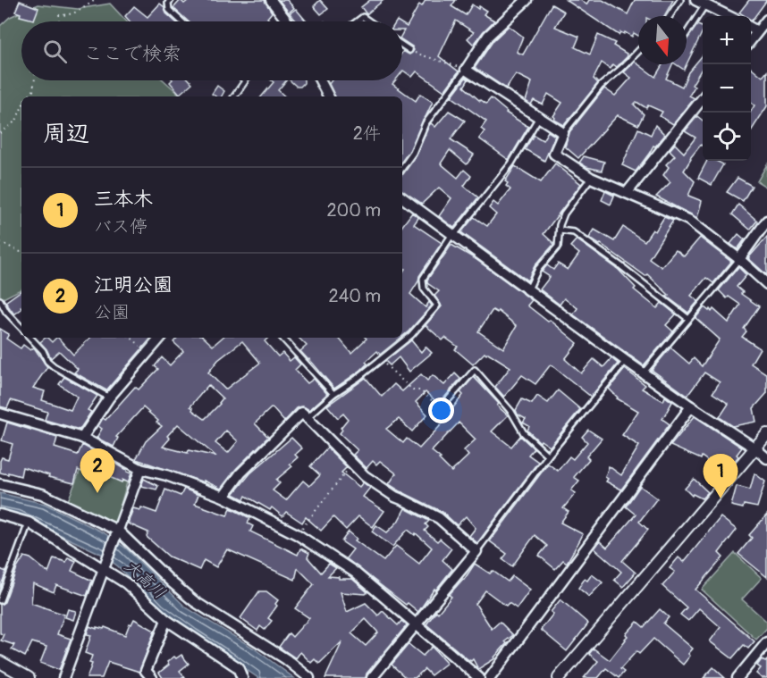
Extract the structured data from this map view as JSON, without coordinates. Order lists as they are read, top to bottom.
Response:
{
  "water": ["大高川"],
  "north": "bottom",
  "page": {
    "map_buttons": ["+", "−"],
    "search": "ここで検索",
    "heading": ["周辺", "2件"],
    "list": [
      {
        "mark": "1",
        "name": "三本木",
        "note": "バス停",
        "value": "200 m"
      },
      {
        "mark": "2",
        "name": "江明公園",
        "note": "公園",
        "value": "240 m"
      }
    ],
    "pins": ["2", "1"]
  }
}
